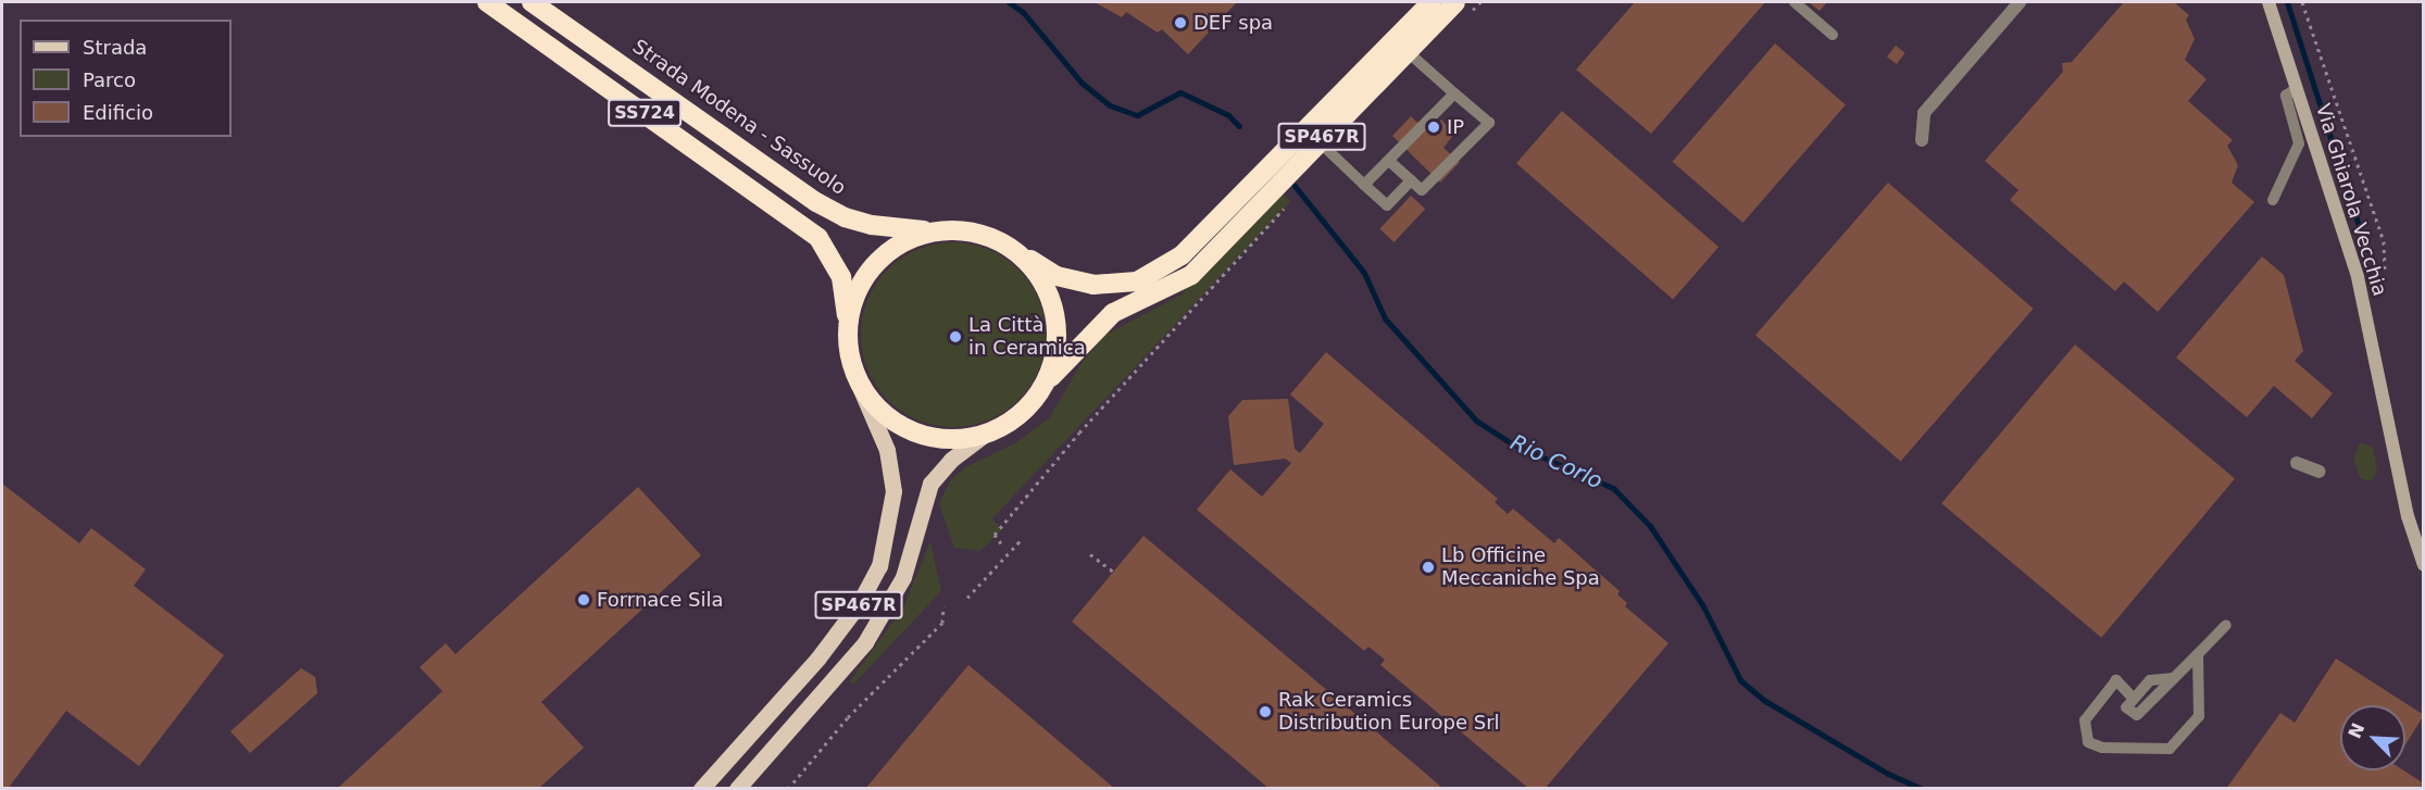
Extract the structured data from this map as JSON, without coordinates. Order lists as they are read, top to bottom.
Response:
{
  "streets": {
    "highway": ["SS724", "Strada Modena - Sassuolo", "SP467R"],
    "street": ["Via Ghiarola Vecchia"]
  },
  "crossings": [
    ["SS724", "Strada Modena - Sassuolo"],
    ["SS724", "SP467R"],
    ["Strada Modena - Sassuolo", "SP467R"]
  ],
  "water": ["Rio Corlo"],
  "places": [
    "DEF spa",
    "IP",
    "La Città in Ceramica",
    "Lb Officine Meccaniche Spa",
    "Forrnace Sila",
    "Rak Ceramics Distribution Europe Srl"
  ],
  "legend": ["Strada", "Parco", "Edificio"],
  "north": "top left"
}
